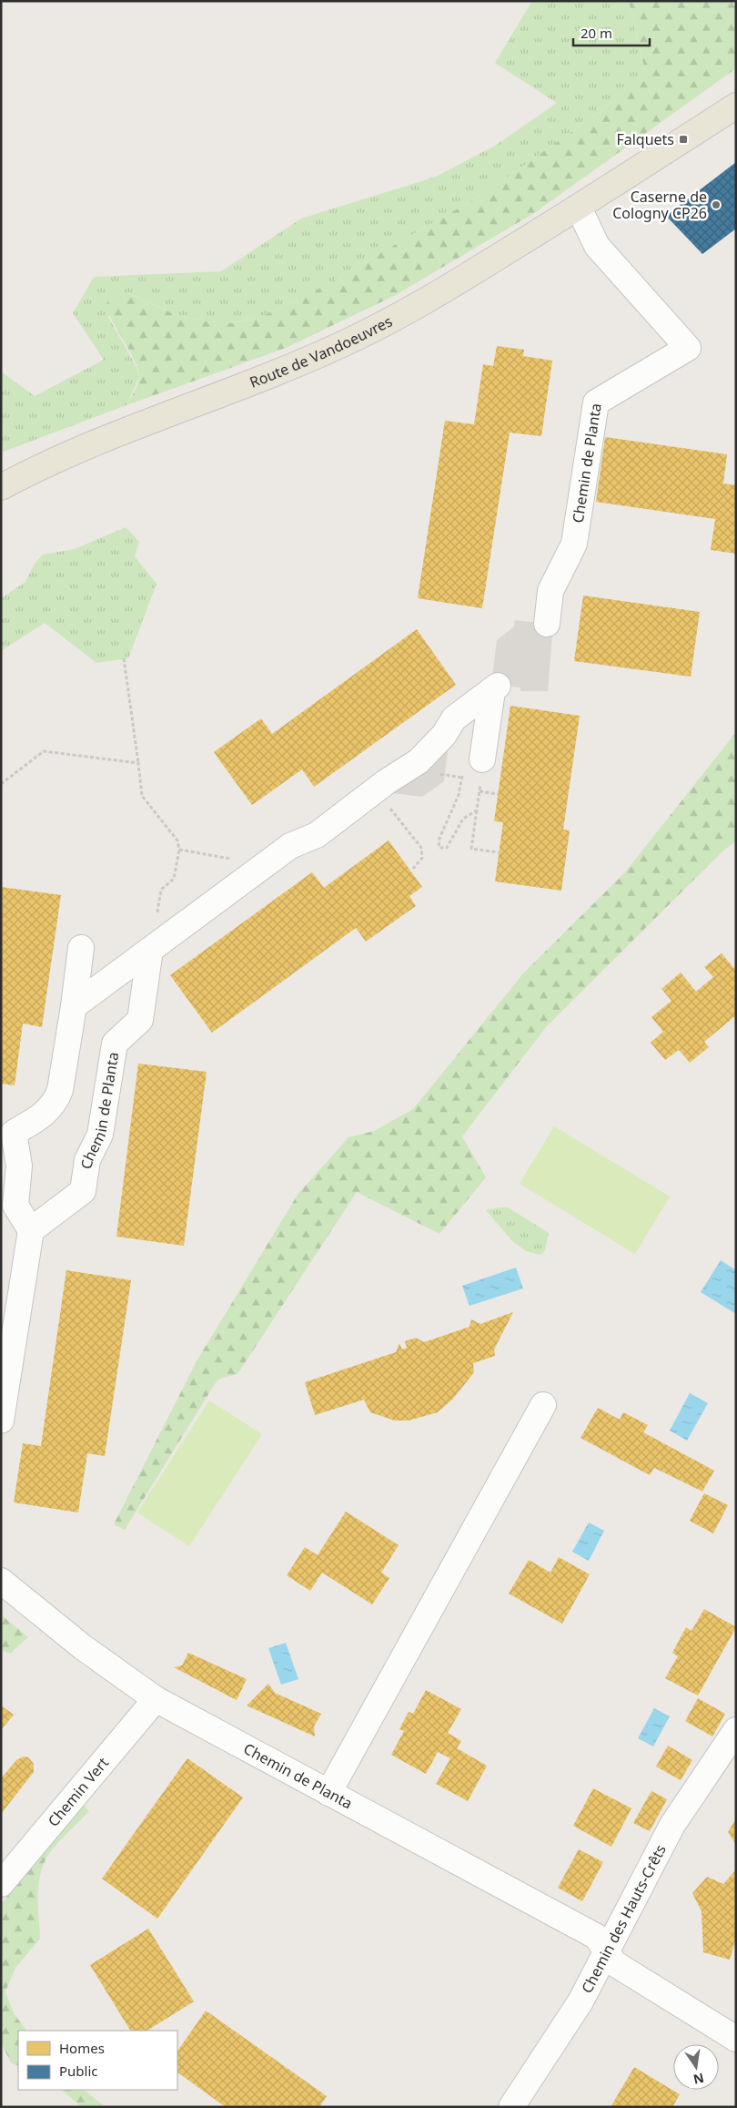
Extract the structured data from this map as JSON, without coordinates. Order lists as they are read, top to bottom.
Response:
{
  "streets": {
    "main road": ["Route de Vandoeuvres"],
    "street": ["Chemin de Planta", "Chemin Vert", "Chemin des Hauts-Crêts"]
  },
  "crossings": [
    ["Route de Vandoeuvres", "Chemin de Planta"],
    ["Chemin de Planta", "Chemin Vert"],
    ["Chemin de Planta", "Chemin des Hauts-Crêts"]
  ],
  "places": {
    "transit": ["Falquets"],
    "other": ["Caserne de Cologny CP26"]
  },
  "legend": ["Homes", "Public"],
  "scale_bar": "20 m",
  "north": "bottom"
}
